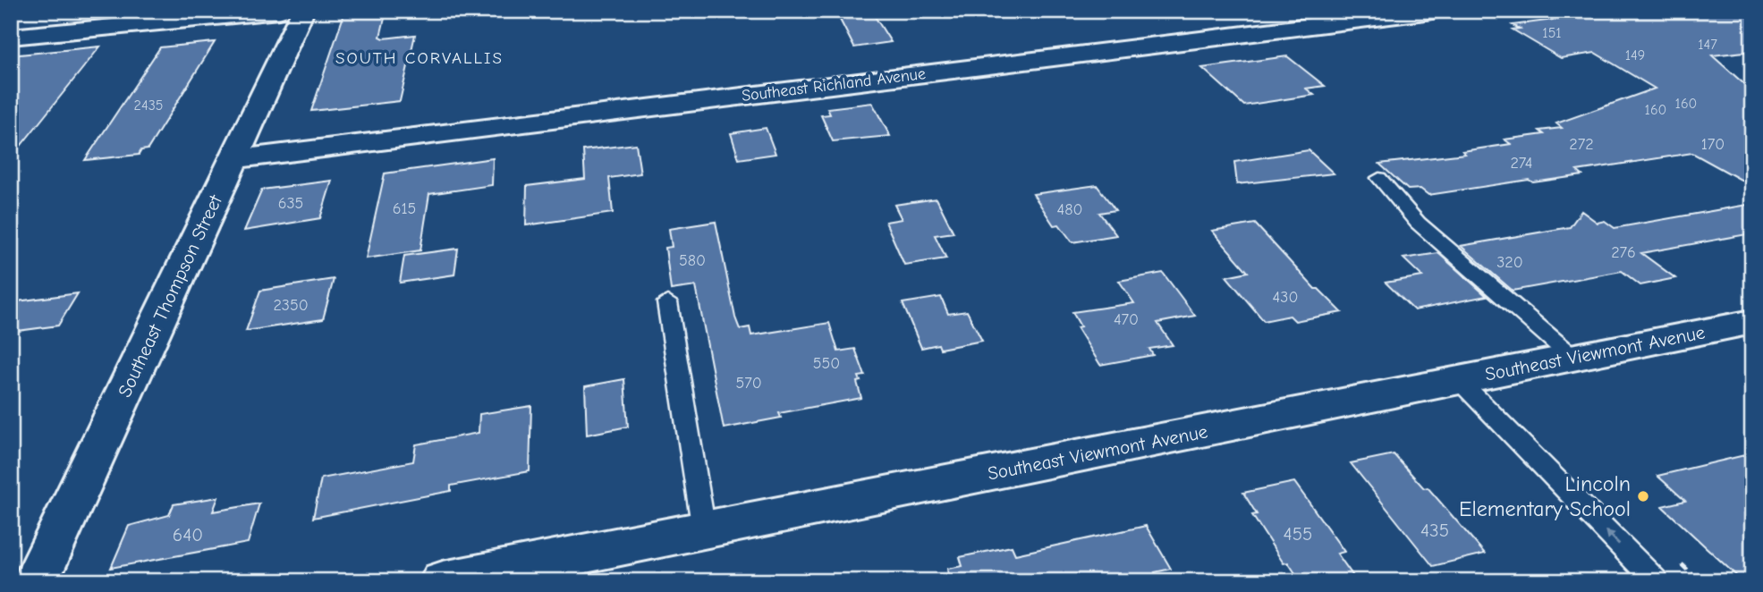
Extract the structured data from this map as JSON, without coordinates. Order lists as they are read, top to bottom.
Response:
{
  "streets": {
    "street": ["Southeast Richland Avenue", "Southeast Thompson Street", "Southeast Viewmont Avenue"]
  },
  "crossings": [
    ["Southeast Richland Avenue", "Southeast Thompson Street"]
  ],
  "districts": ["SOUTH CORVALLIS"],
  "places": ["Lincoln Elementary School"],
  "house_numbers": [
    "151",
    "147",
    "149",
    "160",
    "2435",
    "160",
    "272",
    "170",
    "274",
    "635",
    "615",
    "480",
    "276",
    "580",
    "320",
    "430",
    "2350",
    "470",
    "550",
    "570",
    "435",
    "455",
    "640"
  ]
}
